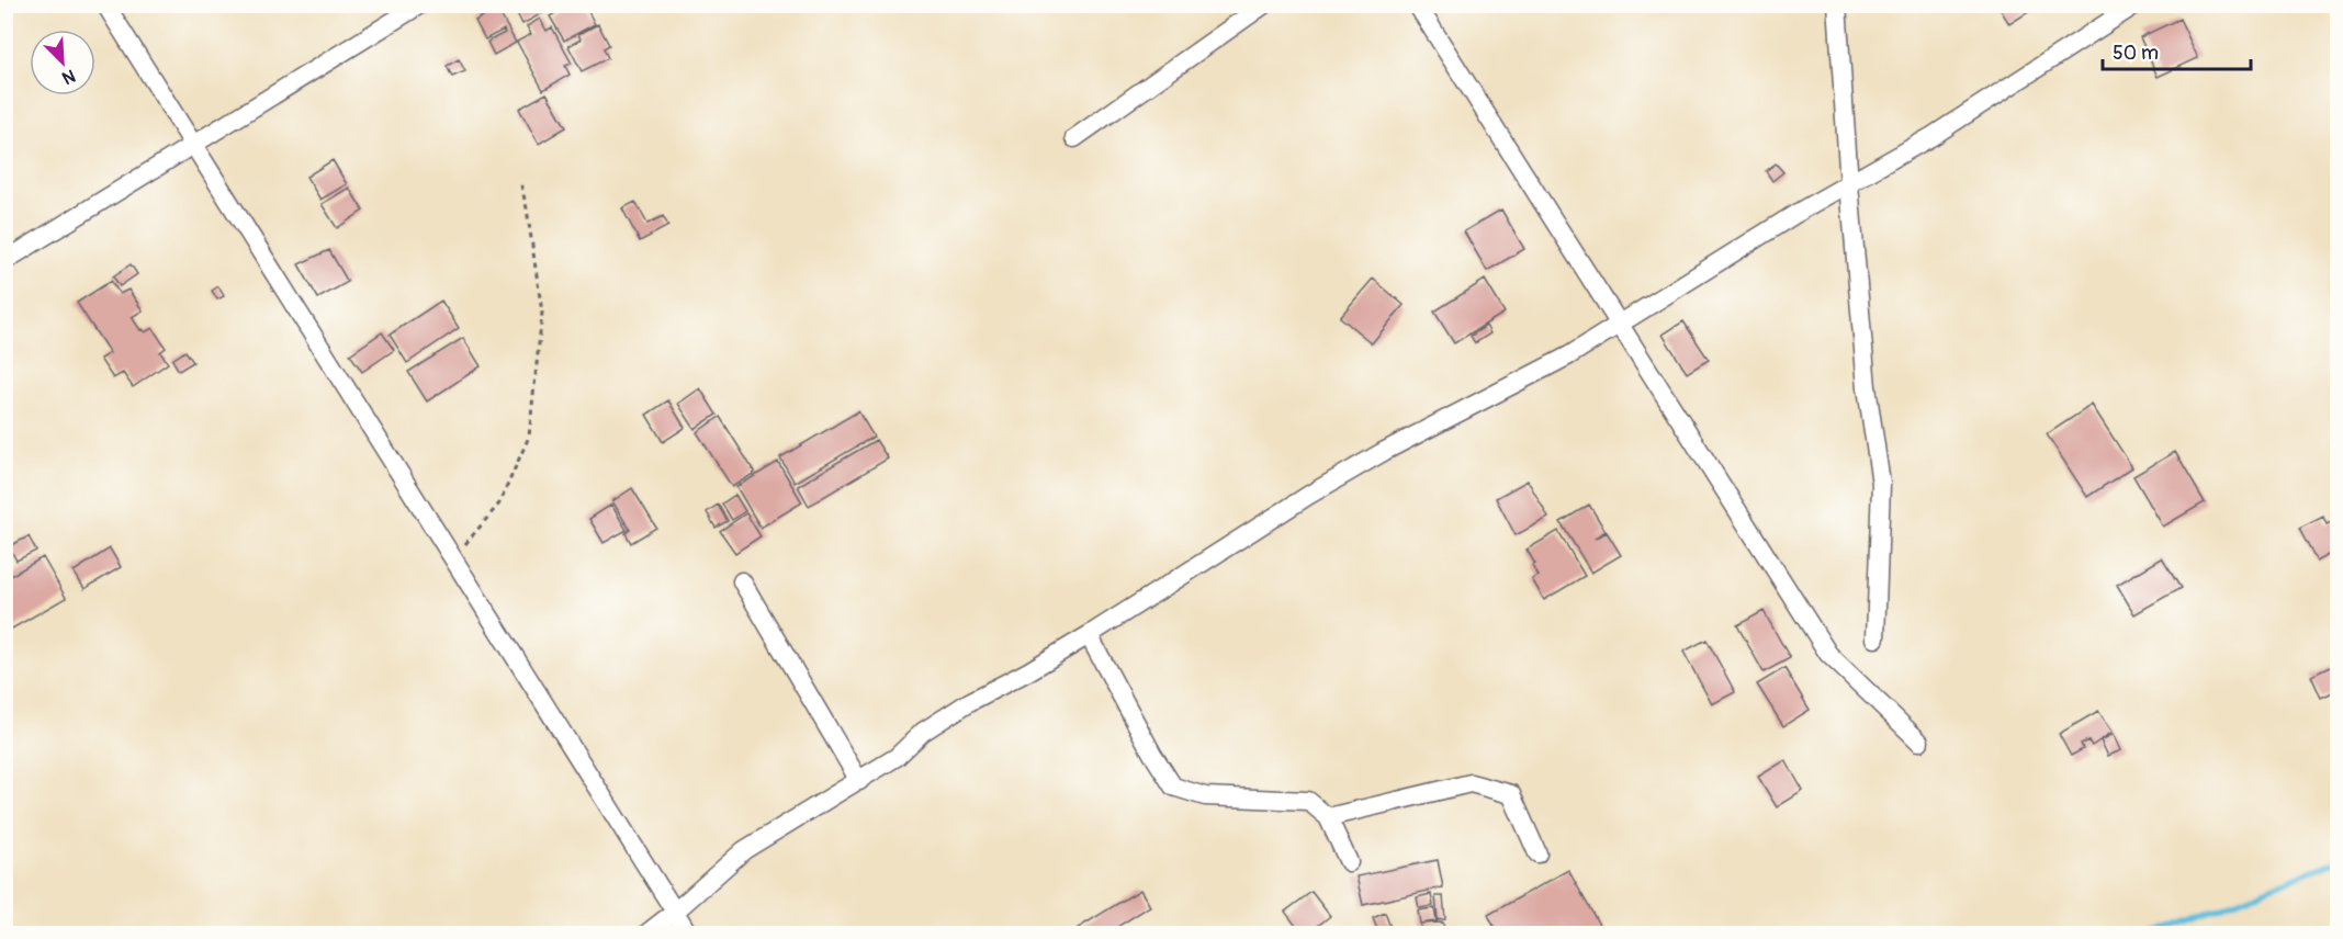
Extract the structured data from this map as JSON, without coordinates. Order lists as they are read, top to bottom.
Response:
{
  "scale_bar": "50 m",
  "north": "bottom right"
}
